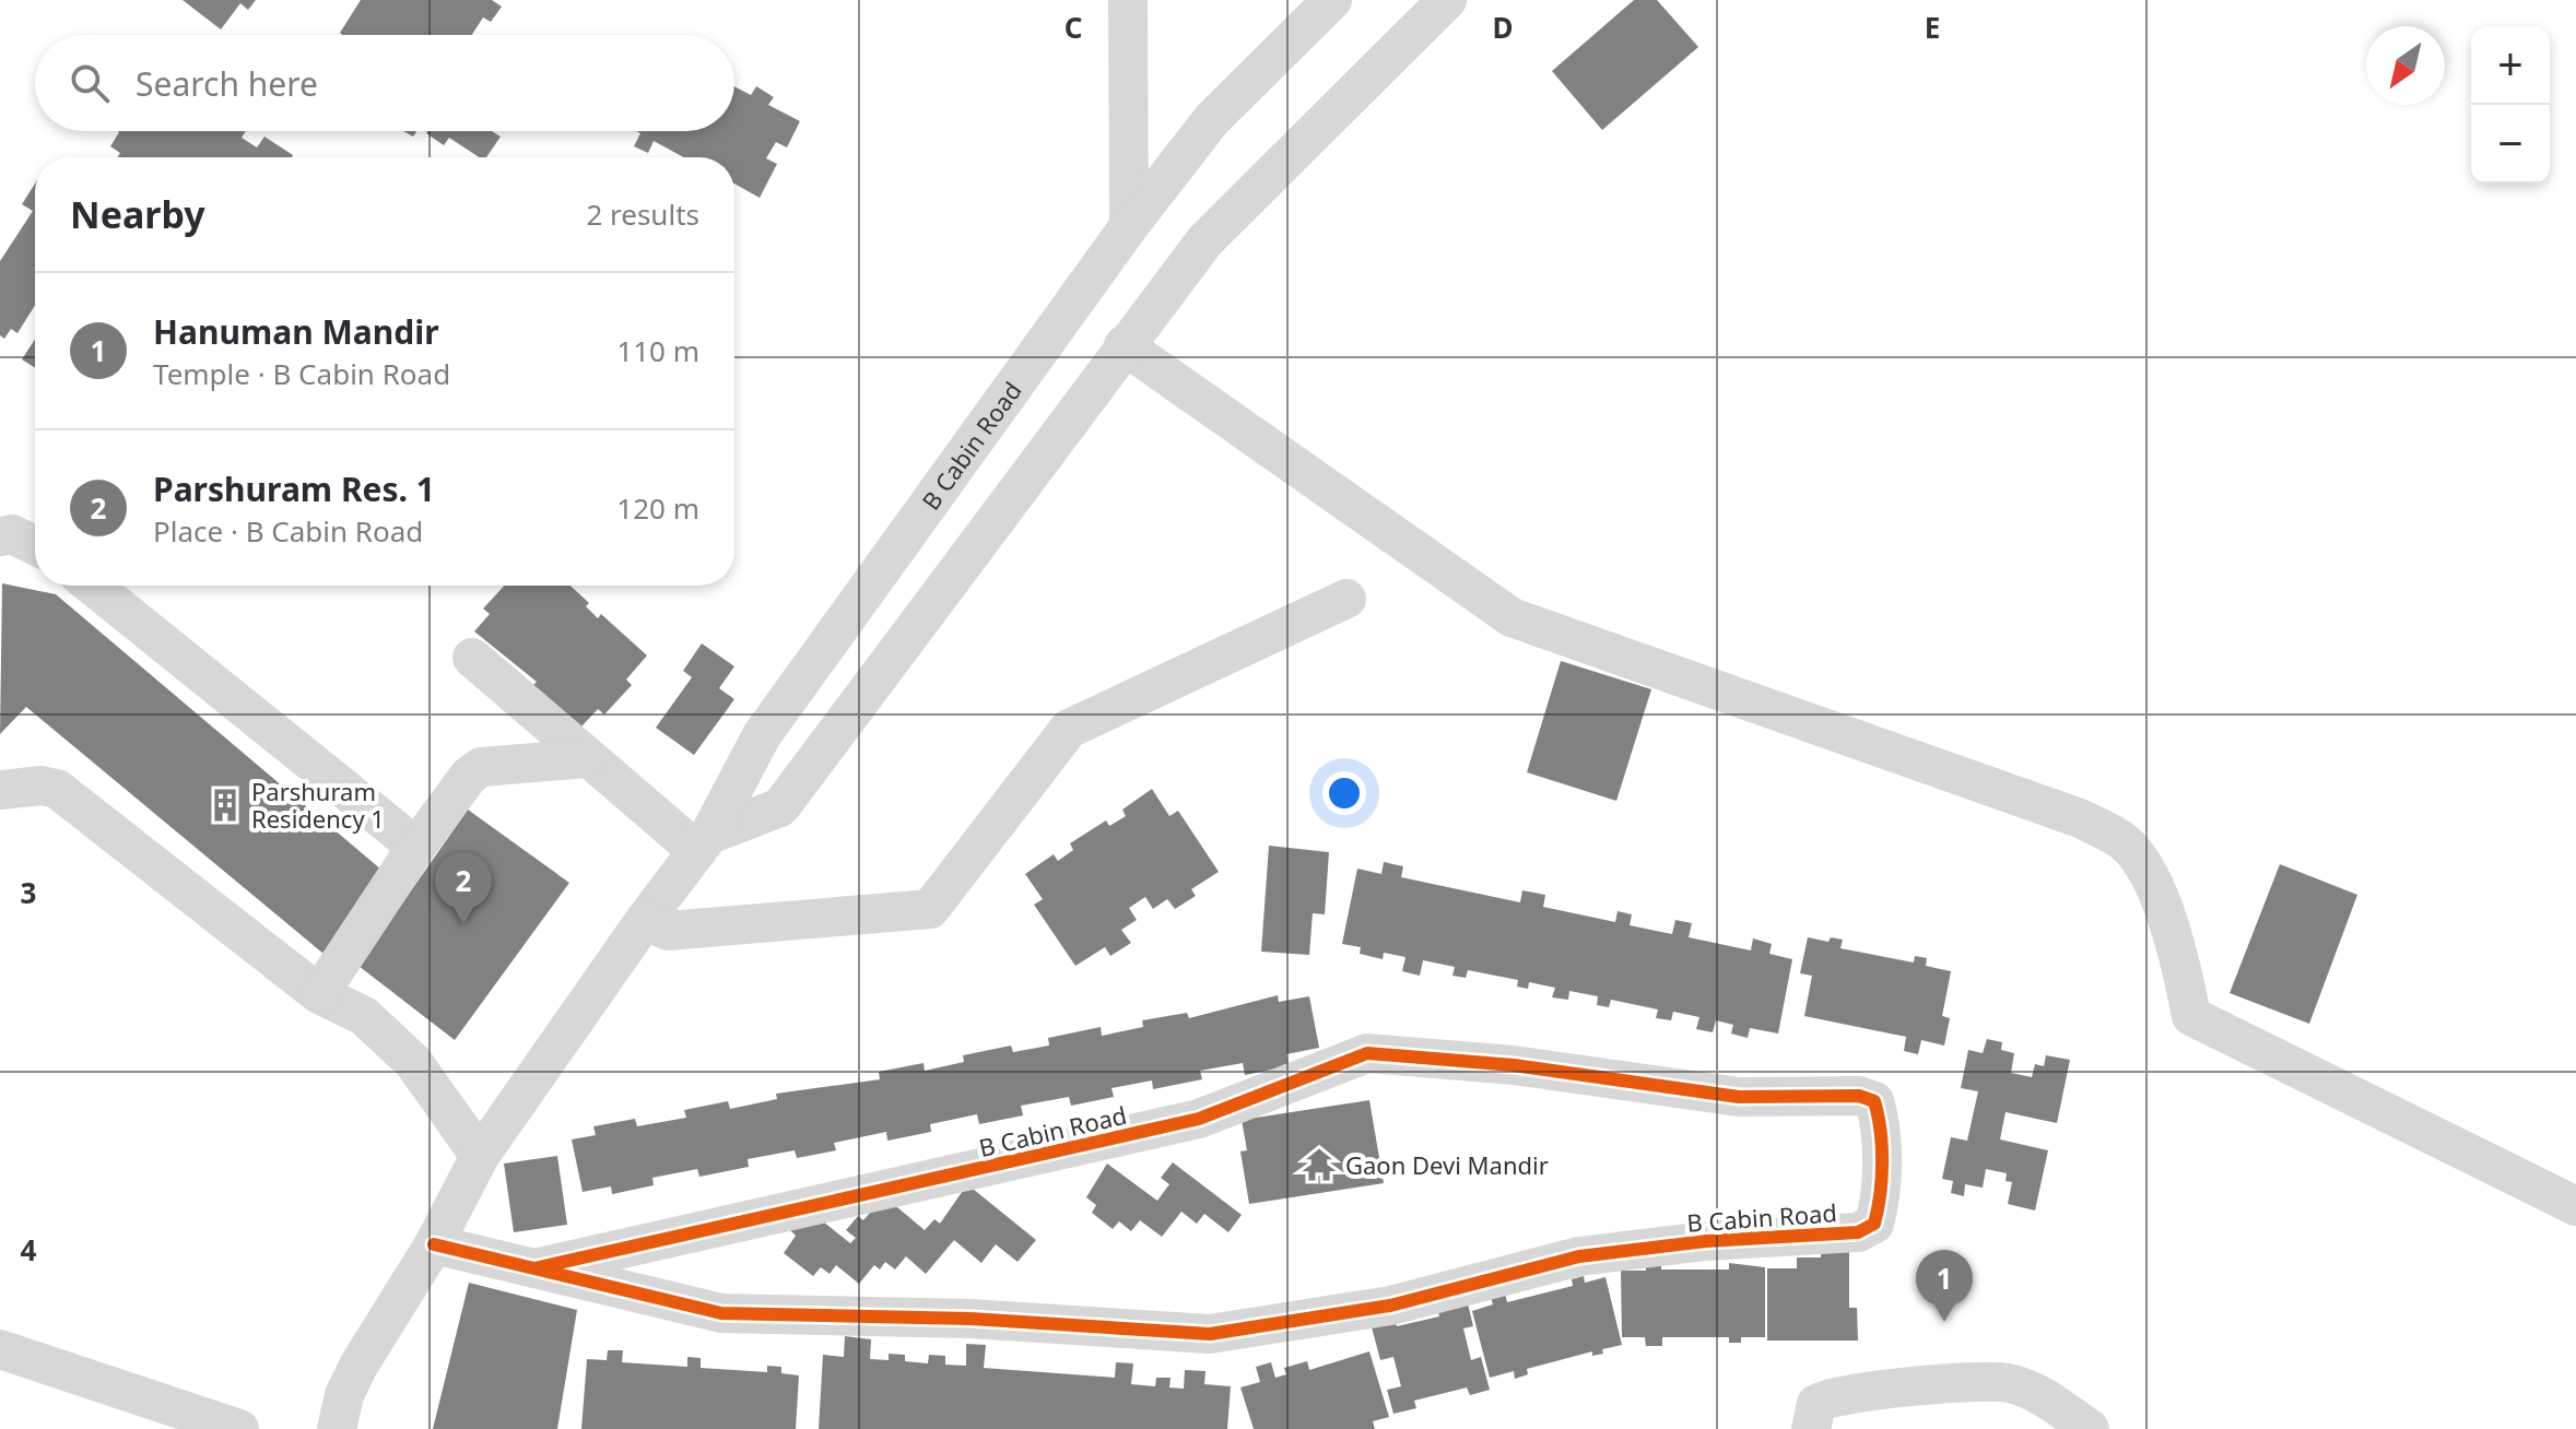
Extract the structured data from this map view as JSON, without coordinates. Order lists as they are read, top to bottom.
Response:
{
  "streets": {
    "street": ["B Cabin Road"]
  },
  "places": {
    "building": ["Parshuram Residency 1"],
    "temple": ["Gaon Devi Mandir"]
  },
  "north": "bottom left",
  "page": {
    "map_buttons": ["+", "−"],
    "search": "Search here",
    "heading": ["Nearby", "2 results"],
    "list": [
      {
        "mark": "1",
        "name": "Hanuman Mandir",
        "note": "Temple · B Cabin Road",
        "value": "110 m"
      },
      {
        "mark": "2",
        "name": "Parshuram Res. 1",
        "note": "Place · B Cabin Road",
        "value": "120 m"
      }
    ],
    "pins": ["2", "1"]
  },
  "grid": {
    "columns": ["C", "D", "E"],
    "rows": ["3", "4"]
  }
}
